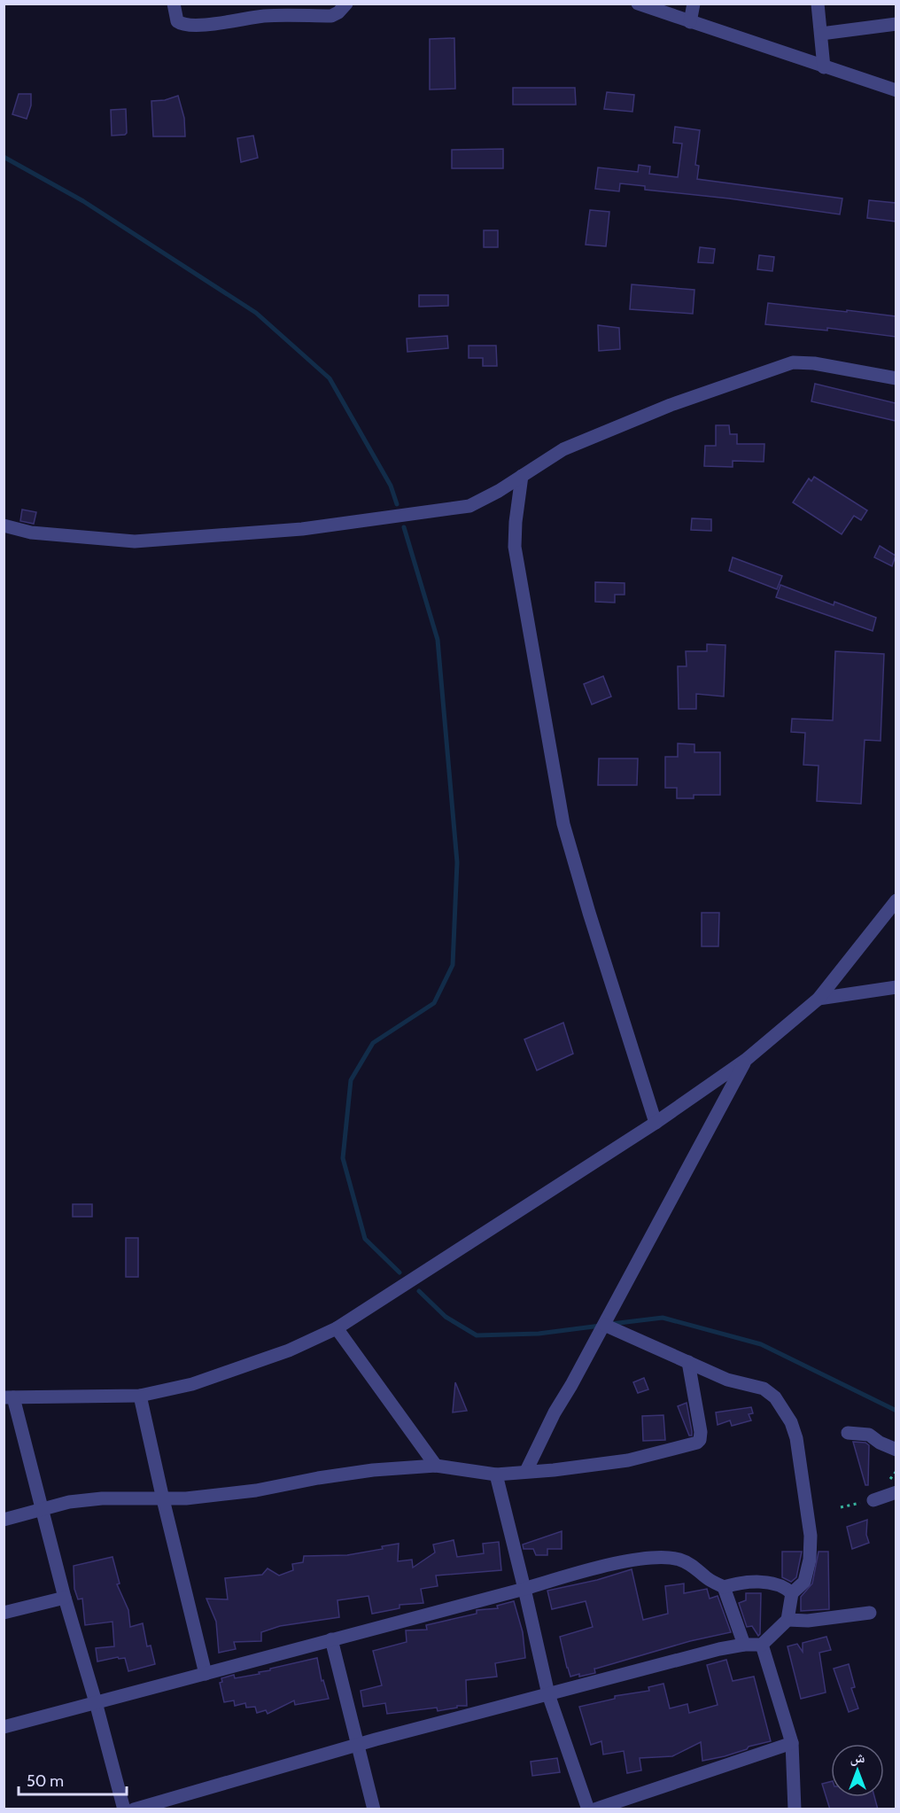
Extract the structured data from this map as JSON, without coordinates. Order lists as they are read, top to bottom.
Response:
{
  "scale_bar": "50 m",
  "north": "top"
}
